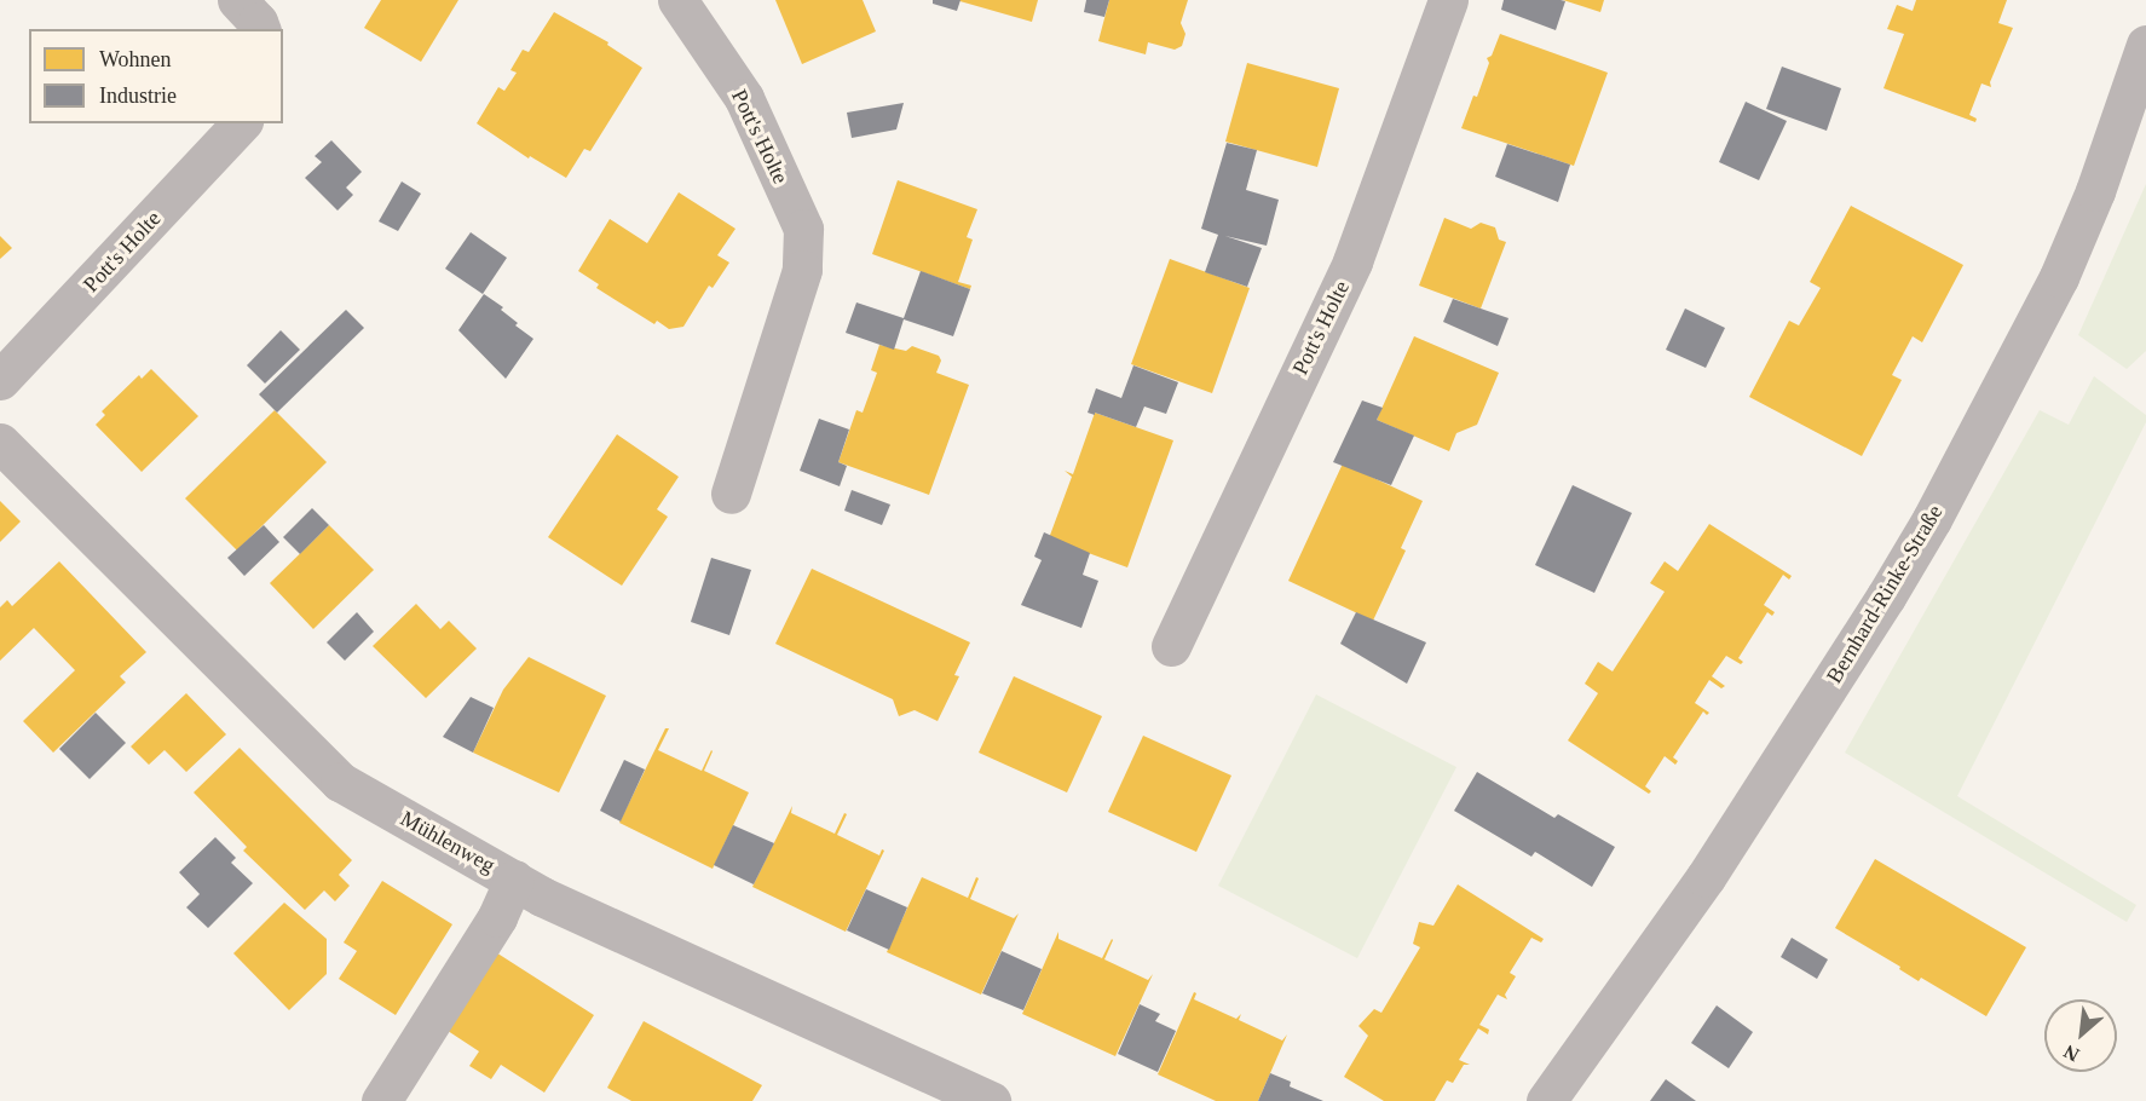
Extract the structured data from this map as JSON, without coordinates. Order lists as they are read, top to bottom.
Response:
{
  "streets": {
    "street": ["Pott's Holte", "Bernhard-Rinke-Straße", "Mühlenweg"]
  },
  "legend": ["Wohnen", "Industrie"],
  "north": "bottom left"
}
